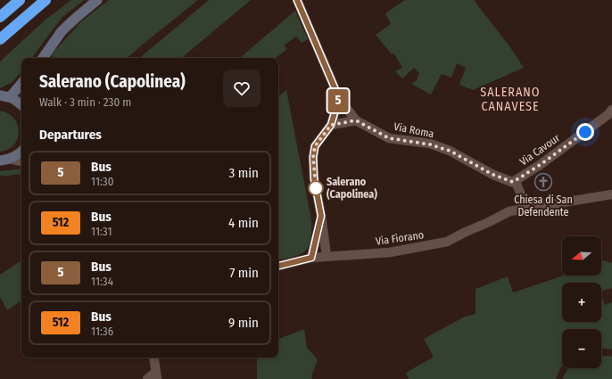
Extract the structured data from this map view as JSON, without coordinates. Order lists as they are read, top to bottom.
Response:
{
  "streets": {
    "street": ["Via Roma", "Via Cavour", "Via Fiorano"]
  },
  "crossings": [
    ["Via Roma", "Via Cavour"]
  ],
  "districts": ["SALERANO CANAVESE"],
  "places": {
    "church": ["Chiesa di San Defendente"],
    "other": ["Salerano (Capolinea)"]
  },
  "lines": ["bus line 5"],
  "north": "left",
  "page": {
    "on_map": "5",
    "heading": [
      ["Salerano (Capolinea)", "Walk · 3 min · 230 m"],
      "Departures"
    ],
    "list": [
      {
        "mark": "5",
        "name": "Bus",
        "note": "11:30",
        "value": "3 min"
      },
      {
        "mark": "512",
        "name": "Bus",
        "note": "11:31",
        "value": "4 min"
      },
      {
        "mark": "5",
        "name": "Bus",
        "note": "11:34",
        "value": "7 min"
      },
      {
        "mark": "512",
        "name": "Bus",
        "note": "11:36",
        "value": "9 min"
      }
    ],
    "map_buttons": ["+", "−"]
  }
}
